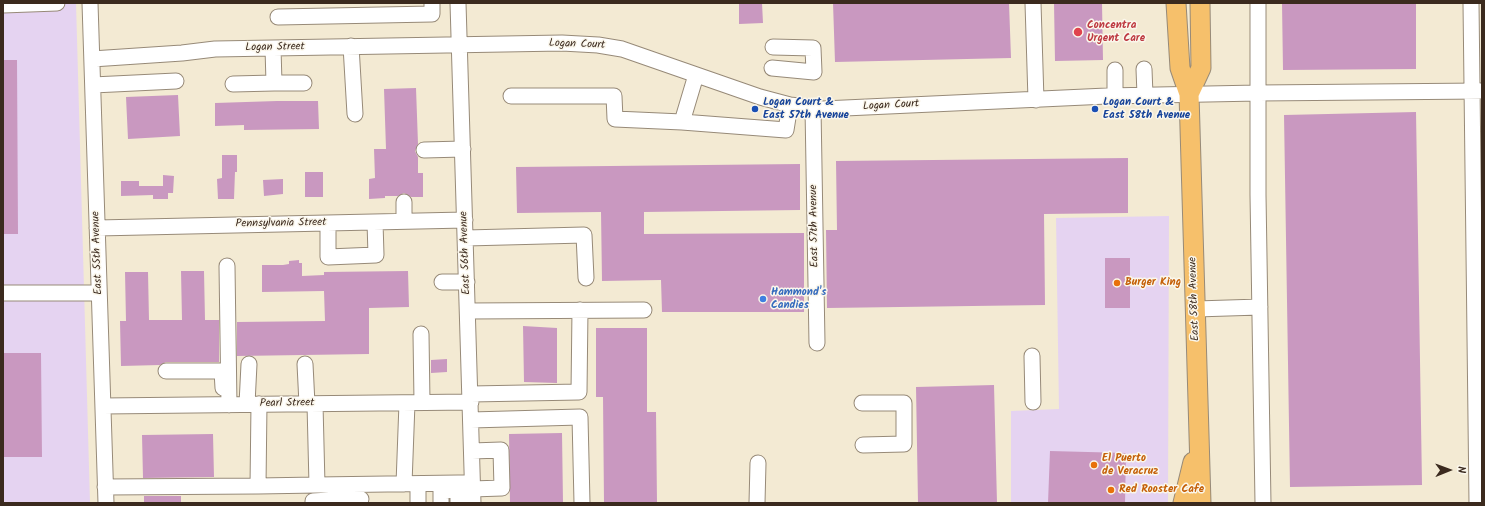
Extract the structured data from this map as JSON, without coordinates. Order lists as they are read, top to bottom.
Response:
{
  "streets": {
    "main road": ["East 58th Avenue"],
    "street": [
      "Logan Court",
      "Logan Street",
      "Pennsylvania Street",
      "East 57th Avenue",
      "East 55th Avenue",
      "East 56th Avenue",
      "Pearl Street"
    ]
  },
  "crossings": [
    ["Logan Court", "Logan Street"],
    ["Logan Court", "East 57th Avenue"],
    ["Logan Court", "East 56th Avenue"],
    ["Logan Court", "East 58th Avenue"],
    ["Logan Street", "East 55th Avenue"],
    ["Logan Street", "East 56th Avenue"],
    ["Pennsylvania Street", "East 55th Avenue"],
    ["Pennsylvania Street", "East 56th Avenue"],
    ["East 55th Avenue", "Pearl Street"],
    ["East 56th Avenue", "Pearl Street"]
  ],
  "places": [
    "Concentra Urgent Care",
    "Logan Court & East 57th Avenue",
    "Logan Court & East 58th Avenue",
    "Burger King",
    "Hammond's Candies",
    "El Puerto de Veracruz",
    "Red Rooster Cafe"
  ],
  "north": "right"
}
